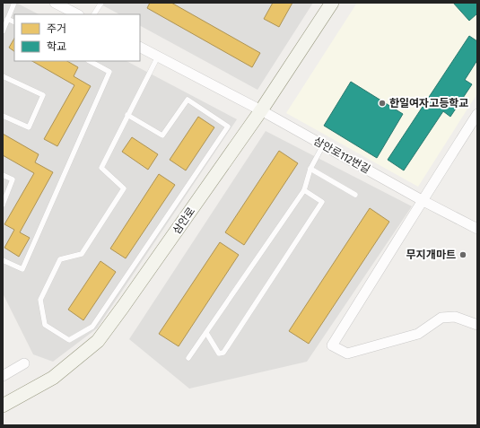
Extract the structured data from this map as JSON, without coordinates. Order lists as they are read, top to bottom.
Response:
{
  "streets": {
    "main road": ["삼안로"],
    "street": ["삼안로112번길"]
  },
  "crossings": [
    ["삼안로112번길", "삼안로"]
  ],
  "places": ["한일여자고등학교", "무지개마트"],
  "legend": ["주거", "학교"]
}
